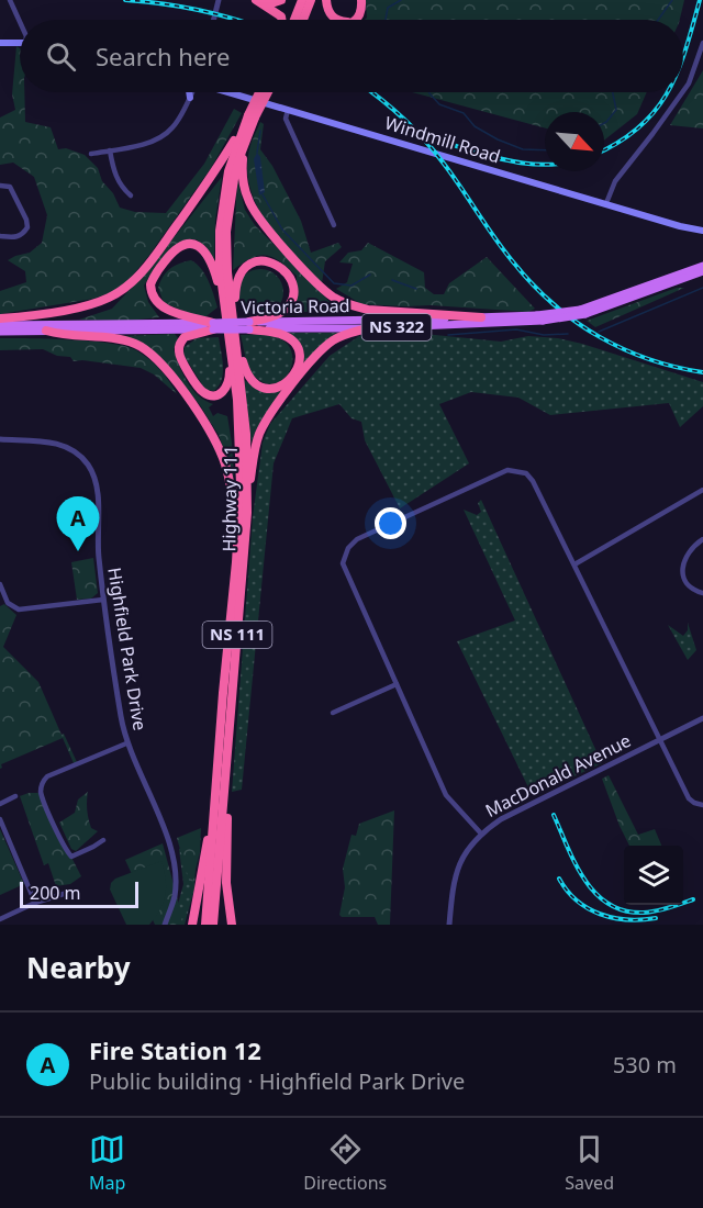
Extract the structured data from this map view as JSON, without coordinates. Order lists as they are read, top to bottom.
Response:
{
  "streets": {
    "highway": ["Highway 111", "NS 111"],
    "main road": ["Windmill Road", "Victoria Road", "NS 322"],
    "street": ["Highfield Park Drive", "MacDonald Avenue"]
  },
  "scale_bar": "200 m",
  "north": "bottom right",
  "page": {
    "search": "Search here",
    "pins": "A",
    "scale": "200 m",
    "heading": "Nearby",
    "list": [
      {
        "mark": "A",
        "name": "Fire Station 12",
        "note": "Public building · Highfield Park Drive",
        "value": "530 m"
      }
    ],
    "nav": ["Map", "Directions", "Saved"]
  }
}
